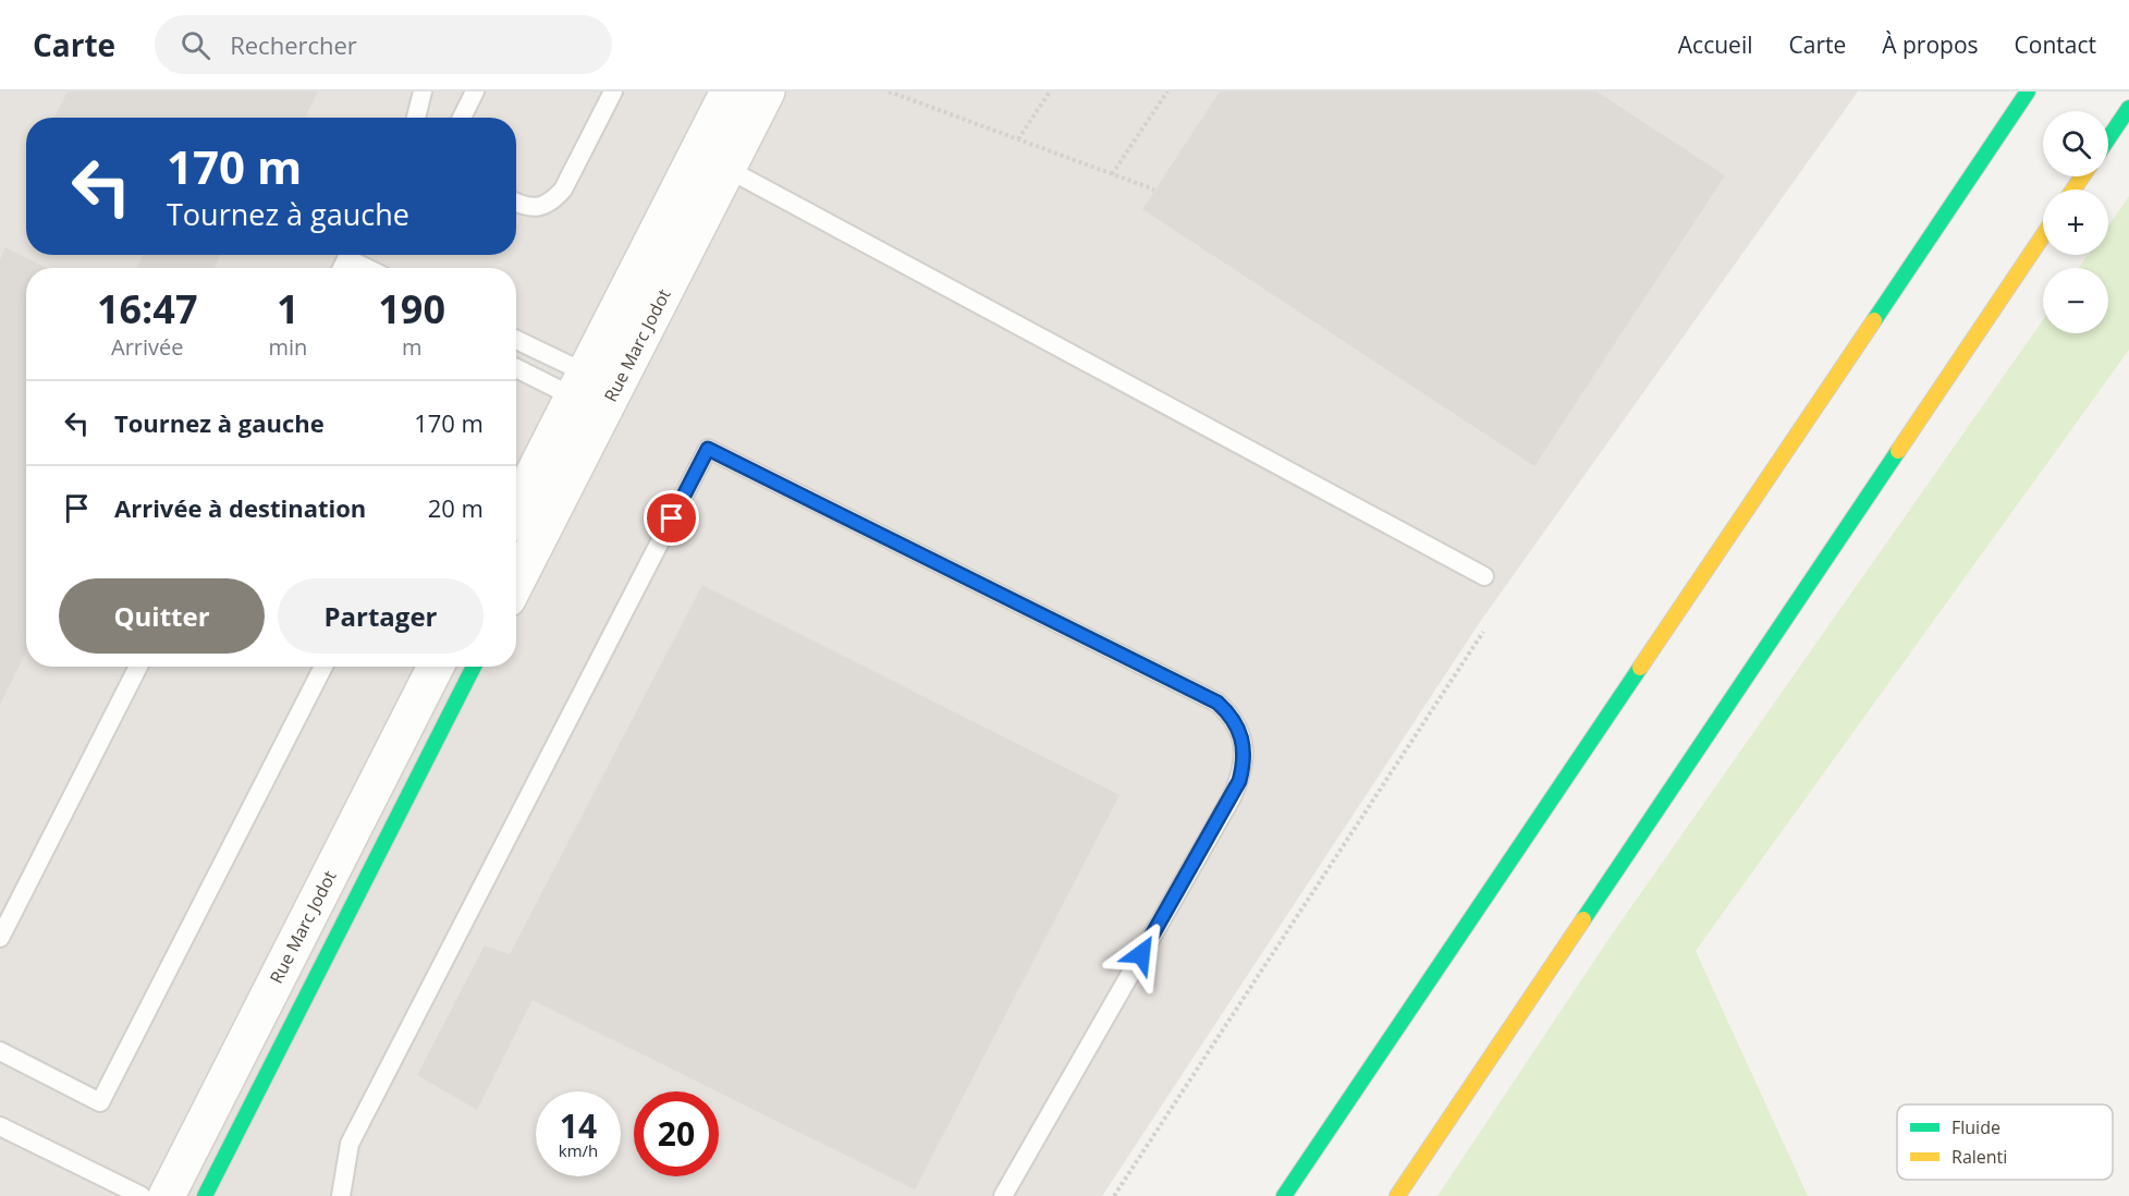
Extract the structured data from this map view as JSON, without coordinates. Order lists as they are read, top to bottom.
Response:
{
  "streets": {
    "main road": ["Rue Marc Jodot"]
  },
  "legend": ["Fluide", "Ralenti"],
  "page": {
    "header": "Carte",
    "search": "Rechercher",
    "nav": [
      "Accueil",
      "Carte",
      "À propos",
      "Contact"
    ],
    "map_buttons": ["+", "−"],
    "turn": ["170 m", "Tournez à gauche"],
    "eta": [
      "16:47",
      "Arrivée",
      "1",
      "min",
      "190",
      "m"
    ],
    "list": [
      {
        "name": "Tournez à gauche",
        "value": "170 m"
      },
      {
        "name": "Arrivée à destination",
        "value": "20 m"
      }
    ],
    "buttons": ["Quitter", "Partager"],
    "speed": "14 km/h",
    "limit": "20"
  }
}
